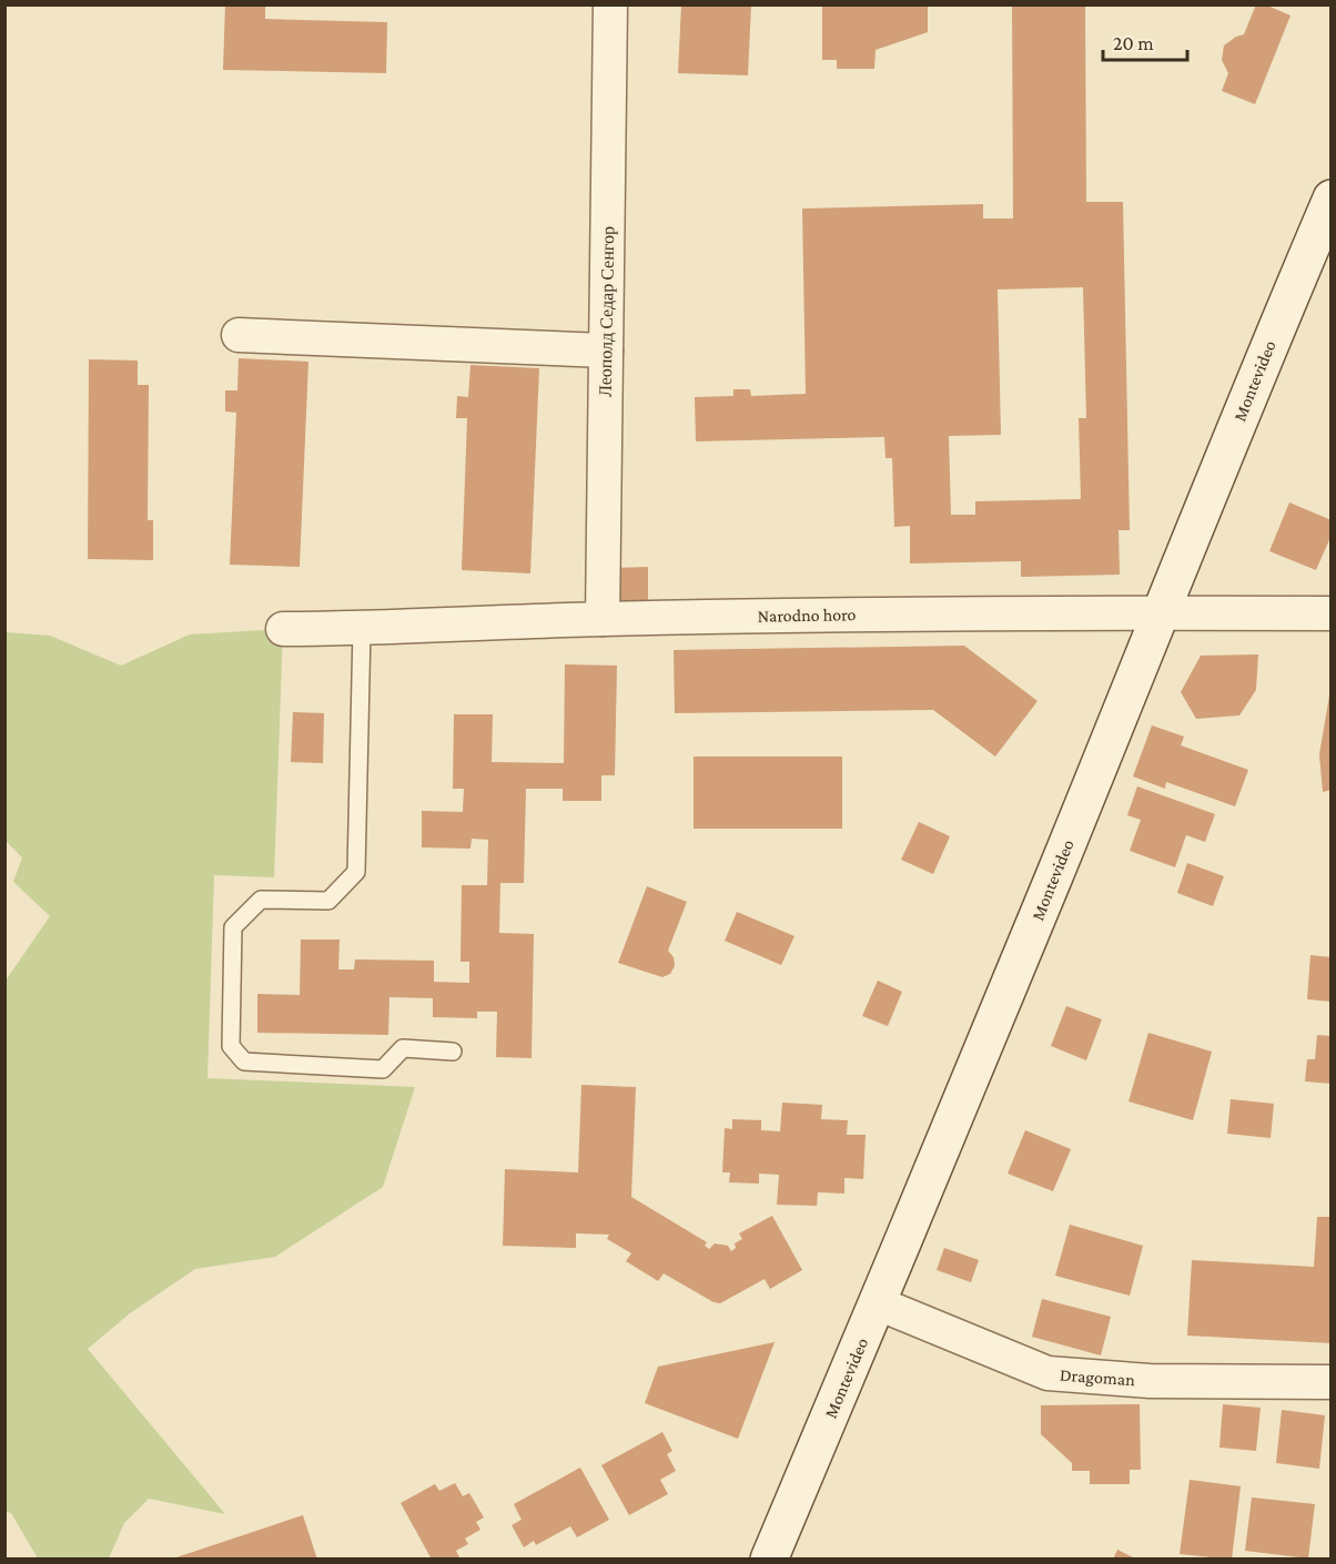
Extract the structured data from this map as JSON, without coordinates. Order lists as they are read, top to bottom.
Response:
{
  "streets": {
    "street": [
      "Леополд Седар Сенгор",
      "Montevideo",
      "Narodno horo",
      "Dragoman"
    ]
  },
  "crossings": [
    ["Леополд Седар Сенгор", "Narodno horo"],
    ["Montevideo", "Narodno horo"],
    ["Montevideo", "Dragoman"]
  ],
  "scale_bar": "20 m"
}
